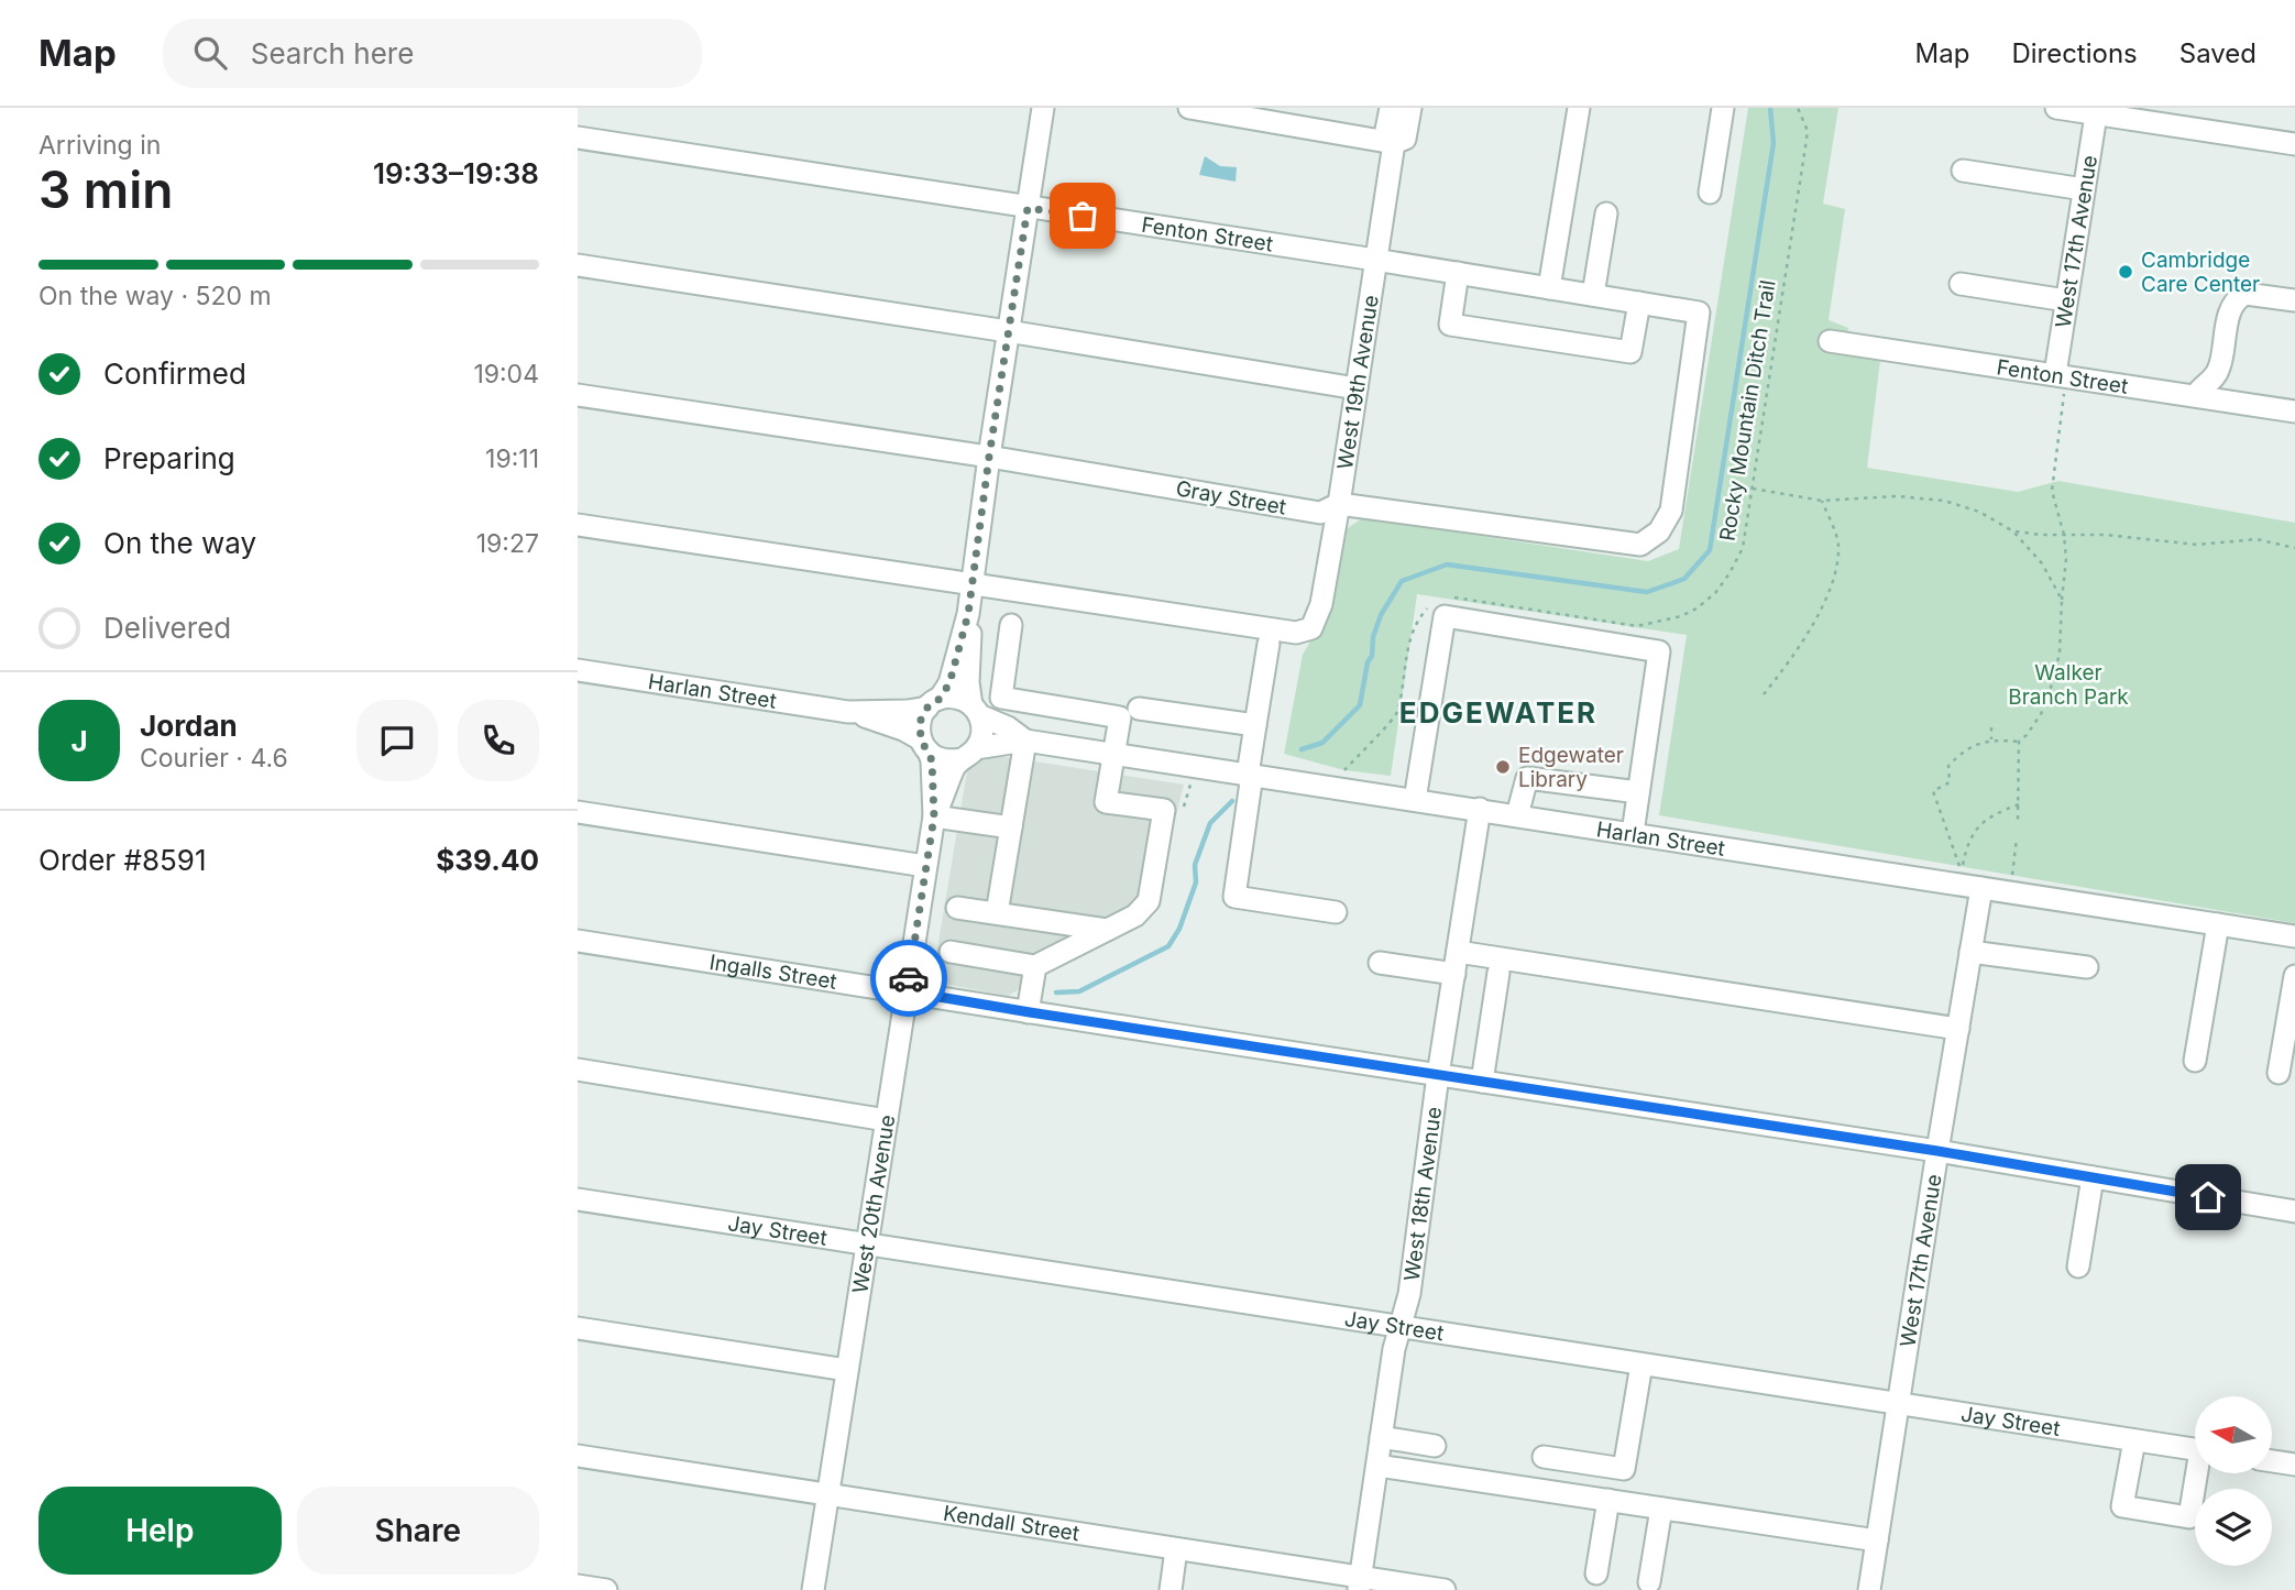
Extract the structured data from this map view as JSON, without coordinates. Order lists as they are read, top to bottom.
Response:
{
  "streets": {
    "street": [
      "Fenton Street",
      "West 17th Avenue",
      "West 19th Avenue",
      "Gray Street",
      "Harlan Street",
      "Ingalls Street",
      "West 18th Avenue",
      "West 20th Avenue",
      "Jay Street",
      "Kendall Street"
    ],
    "path": ["Rocky Mountain Ditch Trail"]
  },
  "crossings": [
    ["Fenton Street", "West 17th Avenue"],
    ["Fenton Street", "West 19th Avenue"],
    ["Fenton Street", "Gray Street"],
    ["West 17th Avenue", "Harlan Street"],
    ["West 17th Avenue", "Ingalls Street"],
    ["West 17th Avenue", "Jay Street"],
    ["West 19th Avenue", "Gray Street"],
    ["Harlan Street", "West 18th Avenue"],
    ["Harlan Street", "West 20th Avenue"],
    ["Ingalls Street", "West 18th Avenue"],
    ["Ingalls Street", "West 20th Avenue"],
    ["West 18th Avenue", "Jay Street"],
    ["West 18th Avenue", "Kendall Street"],
    ["West 20th Avenue", "Jay Street"],
    ["West 20th Avenue", "Kendall Street"]
  ],
  "districts": ["EDGEWATER"],
  "parks": ["Walker Branch Park"],
  "places": ["Cambridge Care Center", "Edgewater Library"],
  "north": "left",
  "page": {
    "header": "Map",
    "search": "Search here",
    "nav": ["Map", "Directions", "Saved"],
    "heading": ["3 min", "Arriving in", "19:33–19:38"],
    "panel": [
      "Jordan",
      "Courier · 4.6",
      "Order #8591",
      "$39.40"
    ],
    "bar": "On the way · 520 m",
    "list": [
      ["Confirmed", "19:04"],
      ["Preparing", "19:11"],
      ["On the way", "19:27"],
      "Delivered"
    ],
    "round": "J",
    "buttons": ["Help", "Share"]
  }
}
